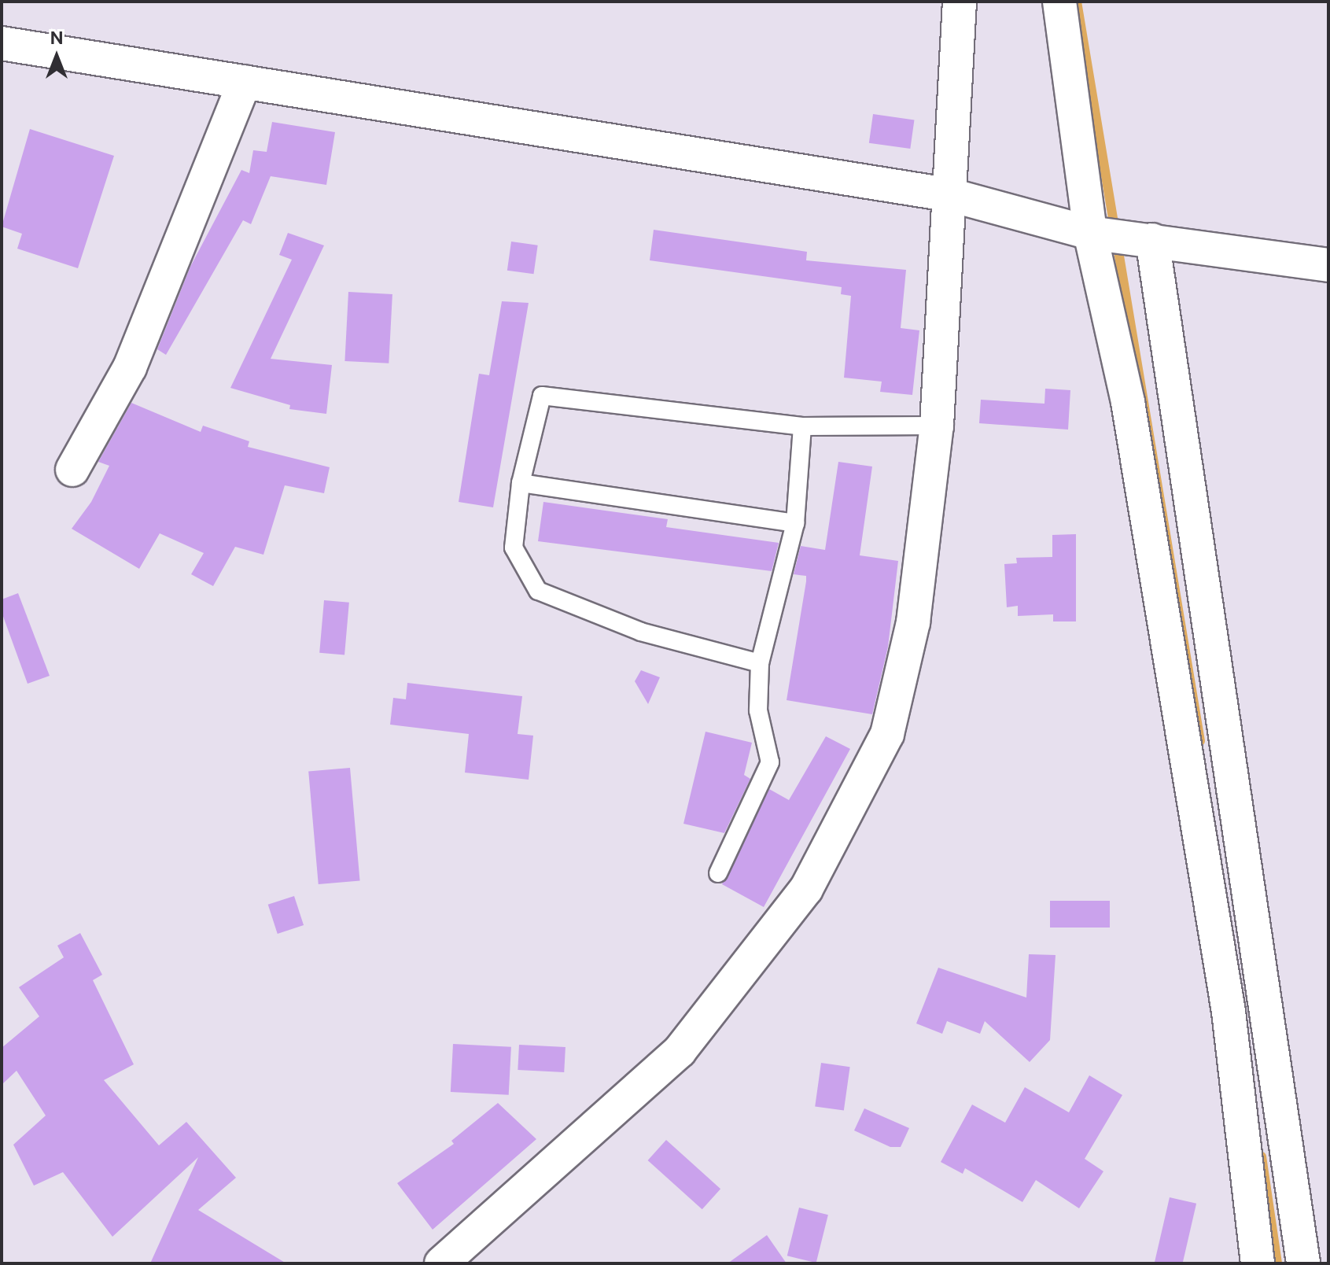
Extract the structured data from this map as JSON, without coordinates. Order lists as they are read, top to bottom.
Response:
{
  "north": "top"
}
